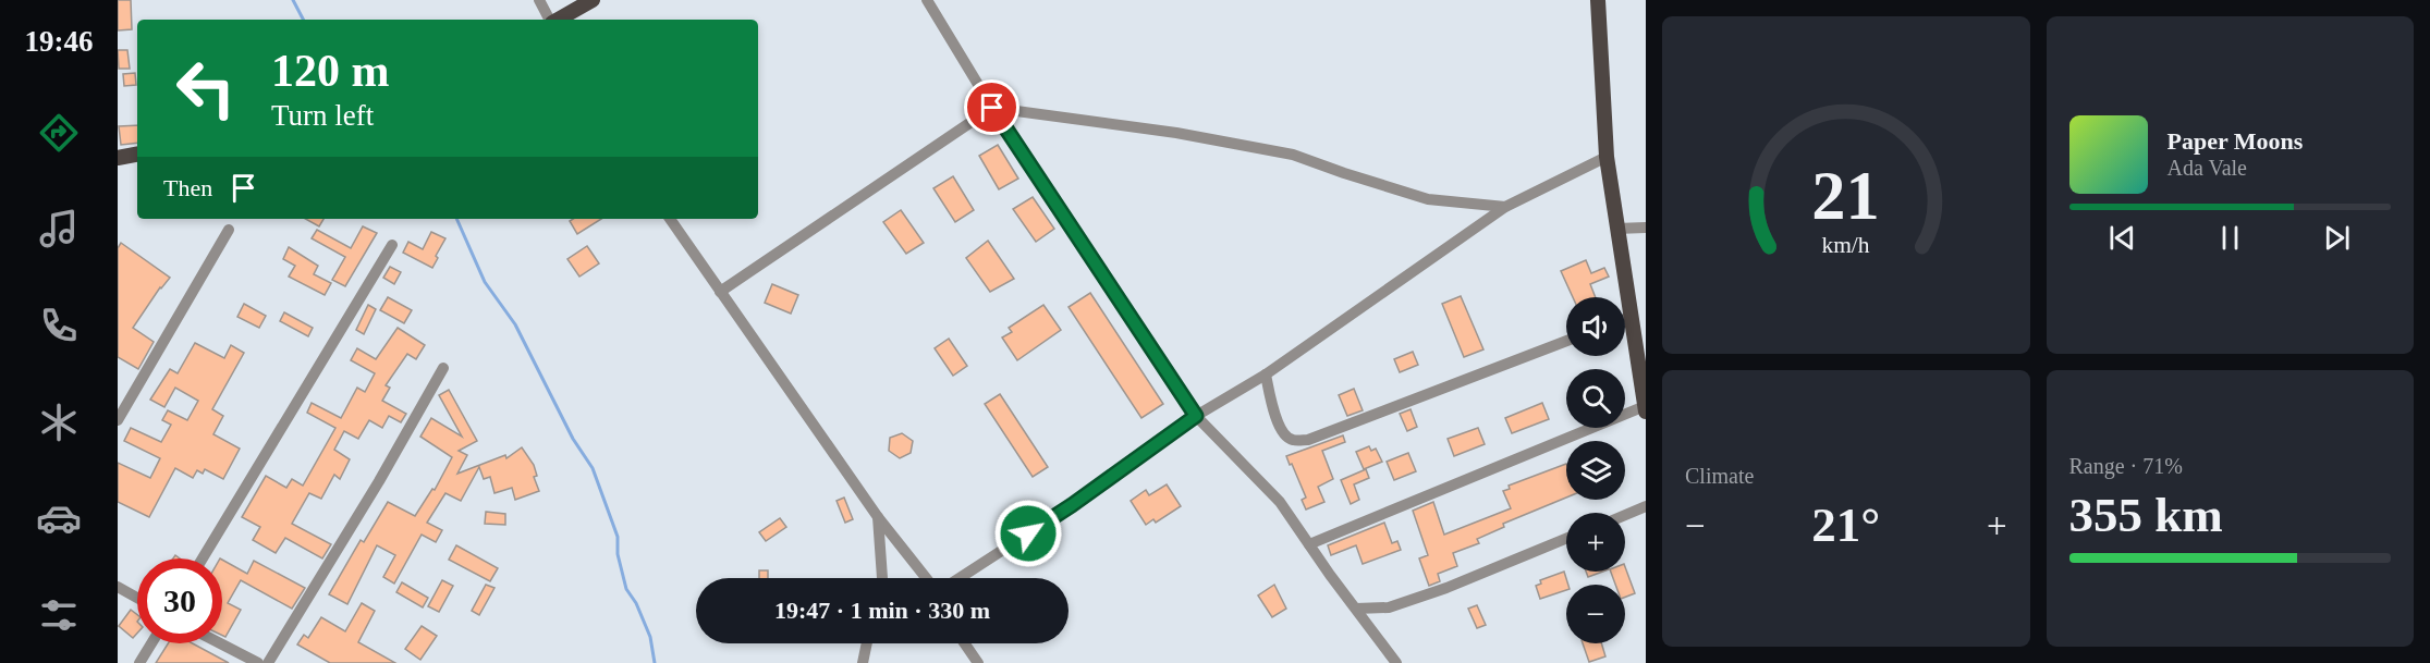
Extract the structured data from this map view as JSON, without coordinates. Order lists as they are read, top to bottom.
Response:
{
  "page": {
    "tabs": "19:46",
    "turn": ["120 m", "Turn left"],
    "song": ["Paper Moons", "Ada Vale"],
    "then": "Then",
    "map_buttons": ["+", "−"],
    "tile": [
      "Climate",
      ["Range · 71%", "355 km"]
    ],
    "heat": ["−", "21°", "+"],
    "limit": "30",
    "trip": "19:47 · 1 min · 330 m",
    "gauge": ["21", "km/h"]
  }
}
